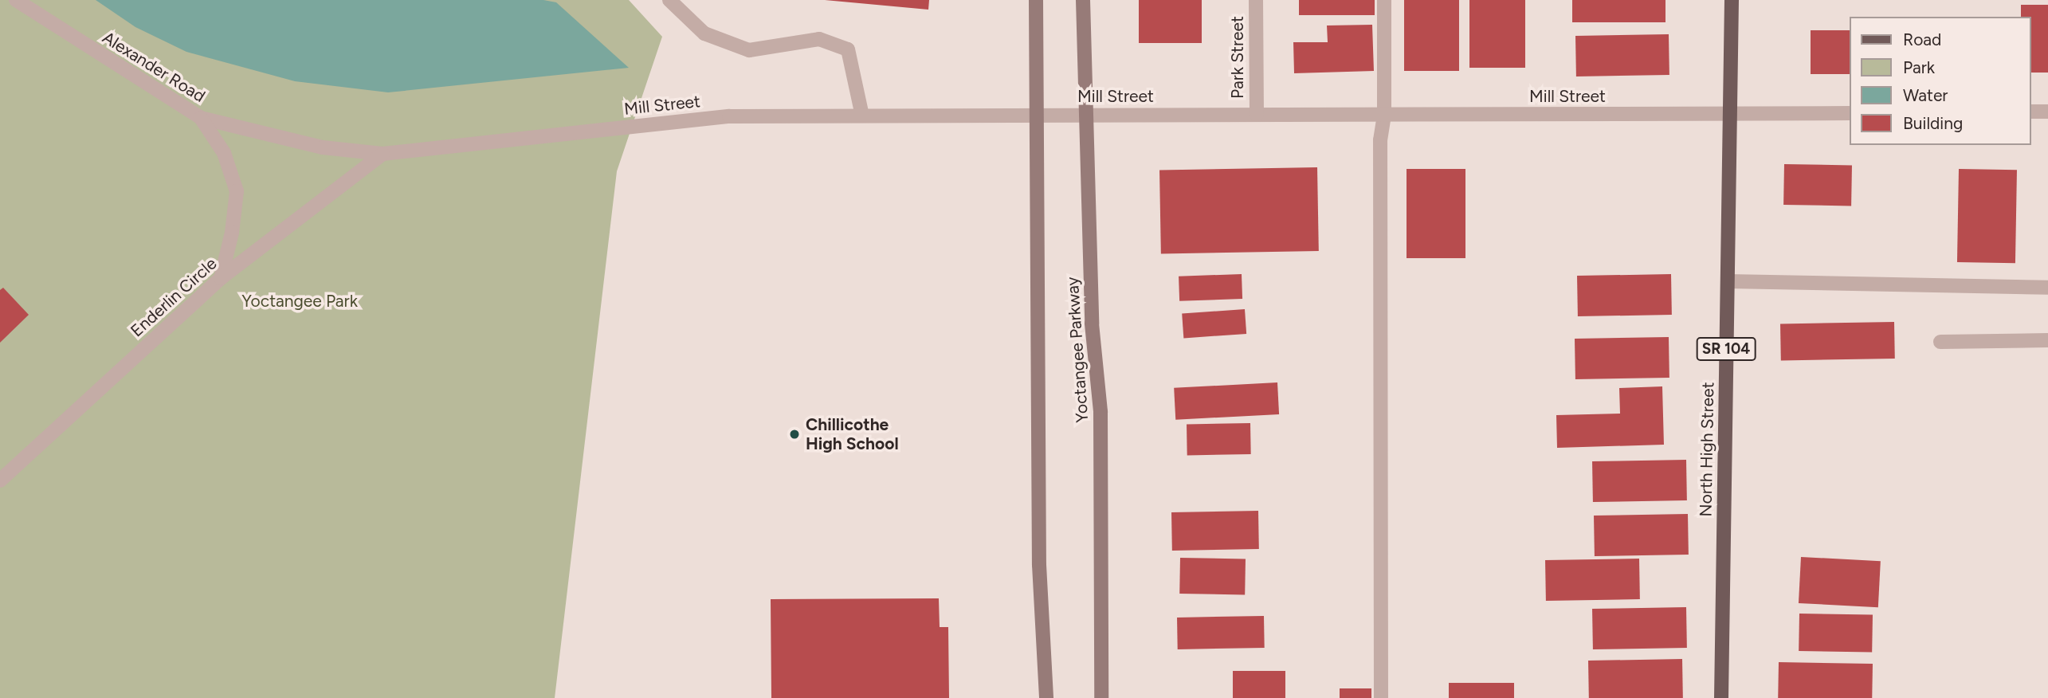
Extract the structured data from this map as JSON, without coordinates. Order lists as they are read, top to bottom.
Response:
{
  "streets": {
    "main road": ["SR 104", "North High Street"],
    "street": [
      "Park Street",
      "Alexander Road",
      "Mill Street",
      "Enderlin Circle",
      "Yoctangee Parkway"
    ]
  },
  "crossings": [
    ["Park Street", "Mill Street"],
    ["Alexander Road", "Mill Street"],
    ["Alexander Road", "Enderlin Circle"],
    ["Mill Street", "Enderlin Circle"],
    ["Mill Street", "Yoctangee Parkway"],
    ["Mill Street", "North High Street"]
  ],
  "parks": ["Yoctangee Park"],
  "places": ["Chillicothe High School"],
  "legend": [
    "Road",
    "Park",
    "Water",
    "Building"
  ]
}
